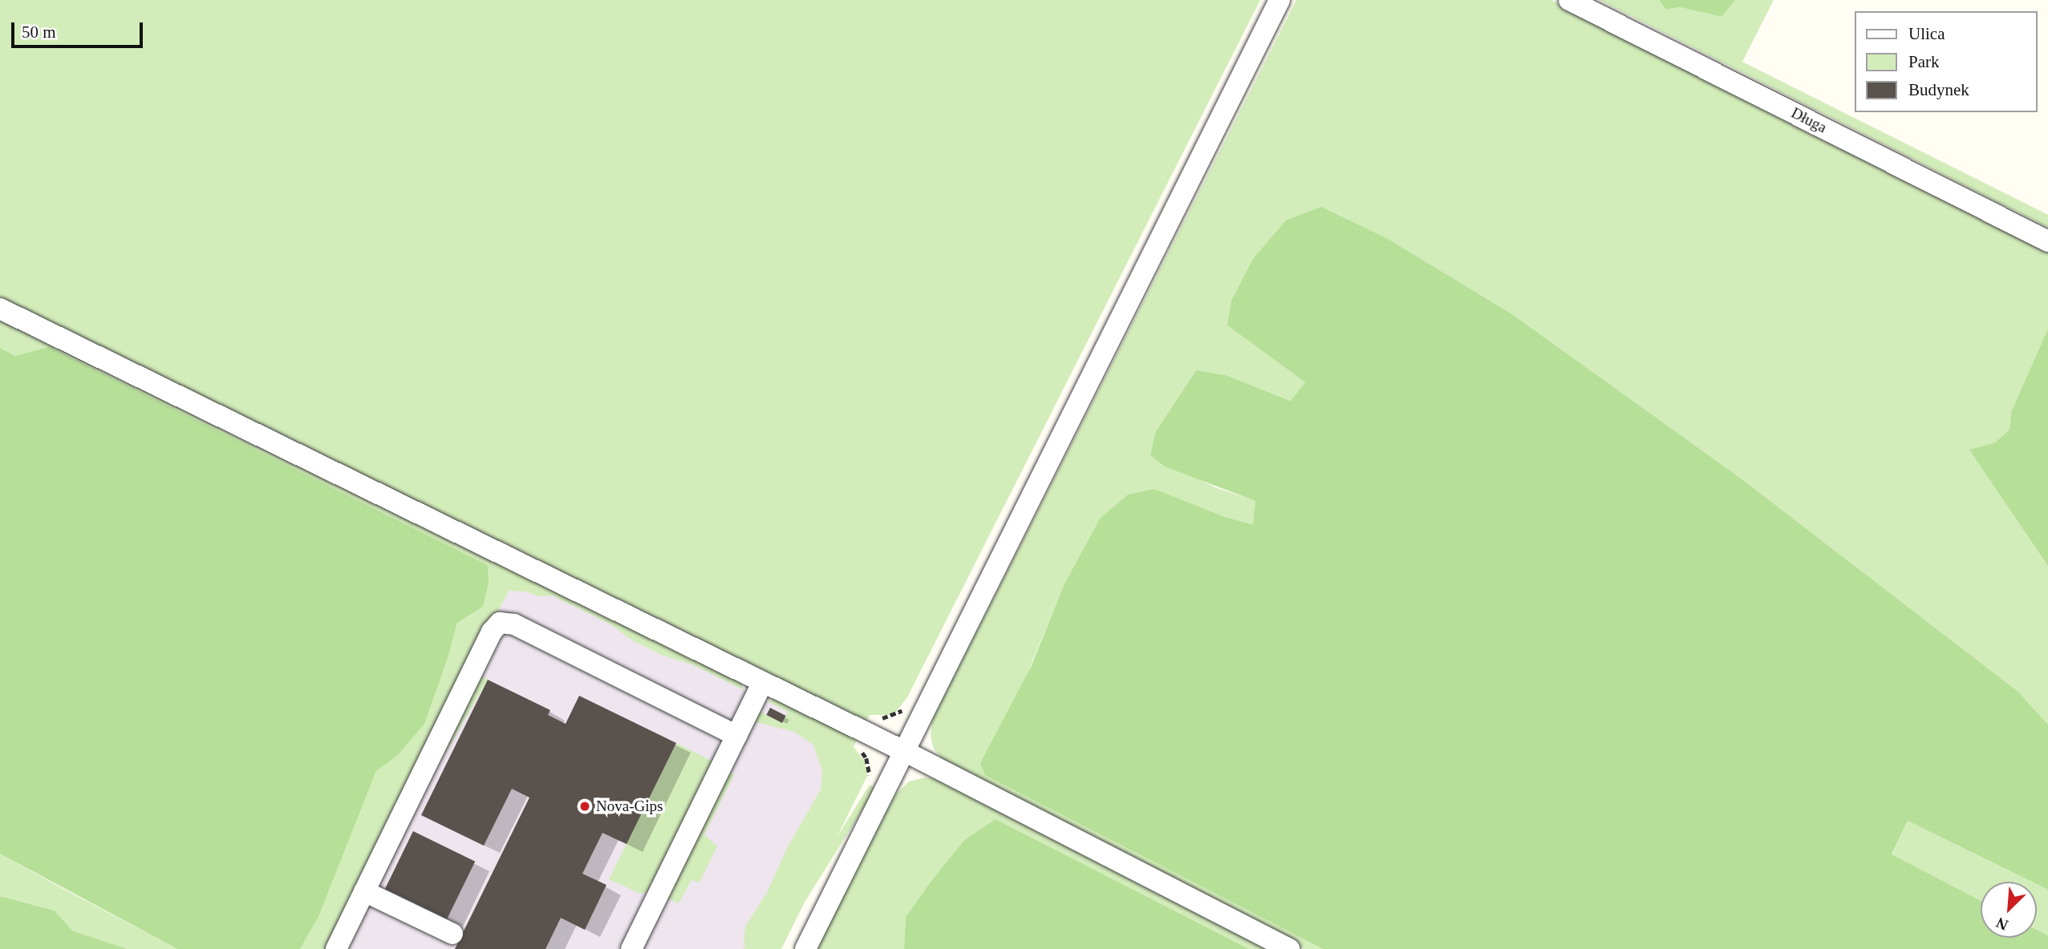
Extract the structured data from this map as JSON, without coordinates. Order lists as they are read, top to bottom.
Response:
{
  "streets": {
    "street": ["Długa"]
  },
  "places": ["Nova-Gips"],
  "legend": ["Ulica", "Park", "Budynek"],
  "scale_bar": "50 m",
  "north": "bottom left"
}
